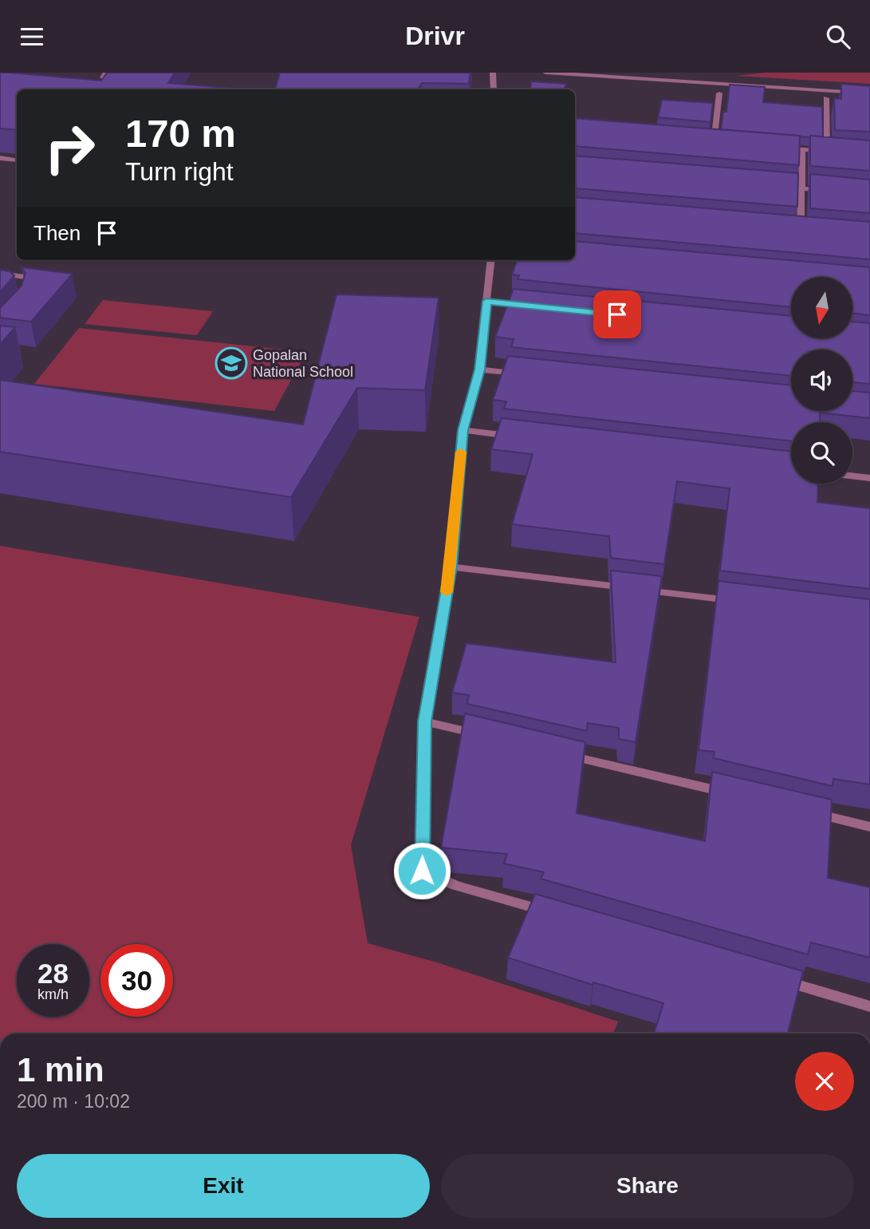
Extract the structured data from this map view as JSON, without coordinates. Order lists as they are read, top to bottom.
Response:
{
  "places": {
    "school or university": ["Gopalan National School"]
  },
  "north": "bottom",
  "page": {
    "header": "Drivr",
    "turn": ["170 m", "Turn right"],
    "then": "Then",
    "speed": "28 km/h",
    "limit": "30",
    "heading": ["1 min", "200 m · 10:02"],
    "buttons": ["Exit", "Share"]
  }
}
